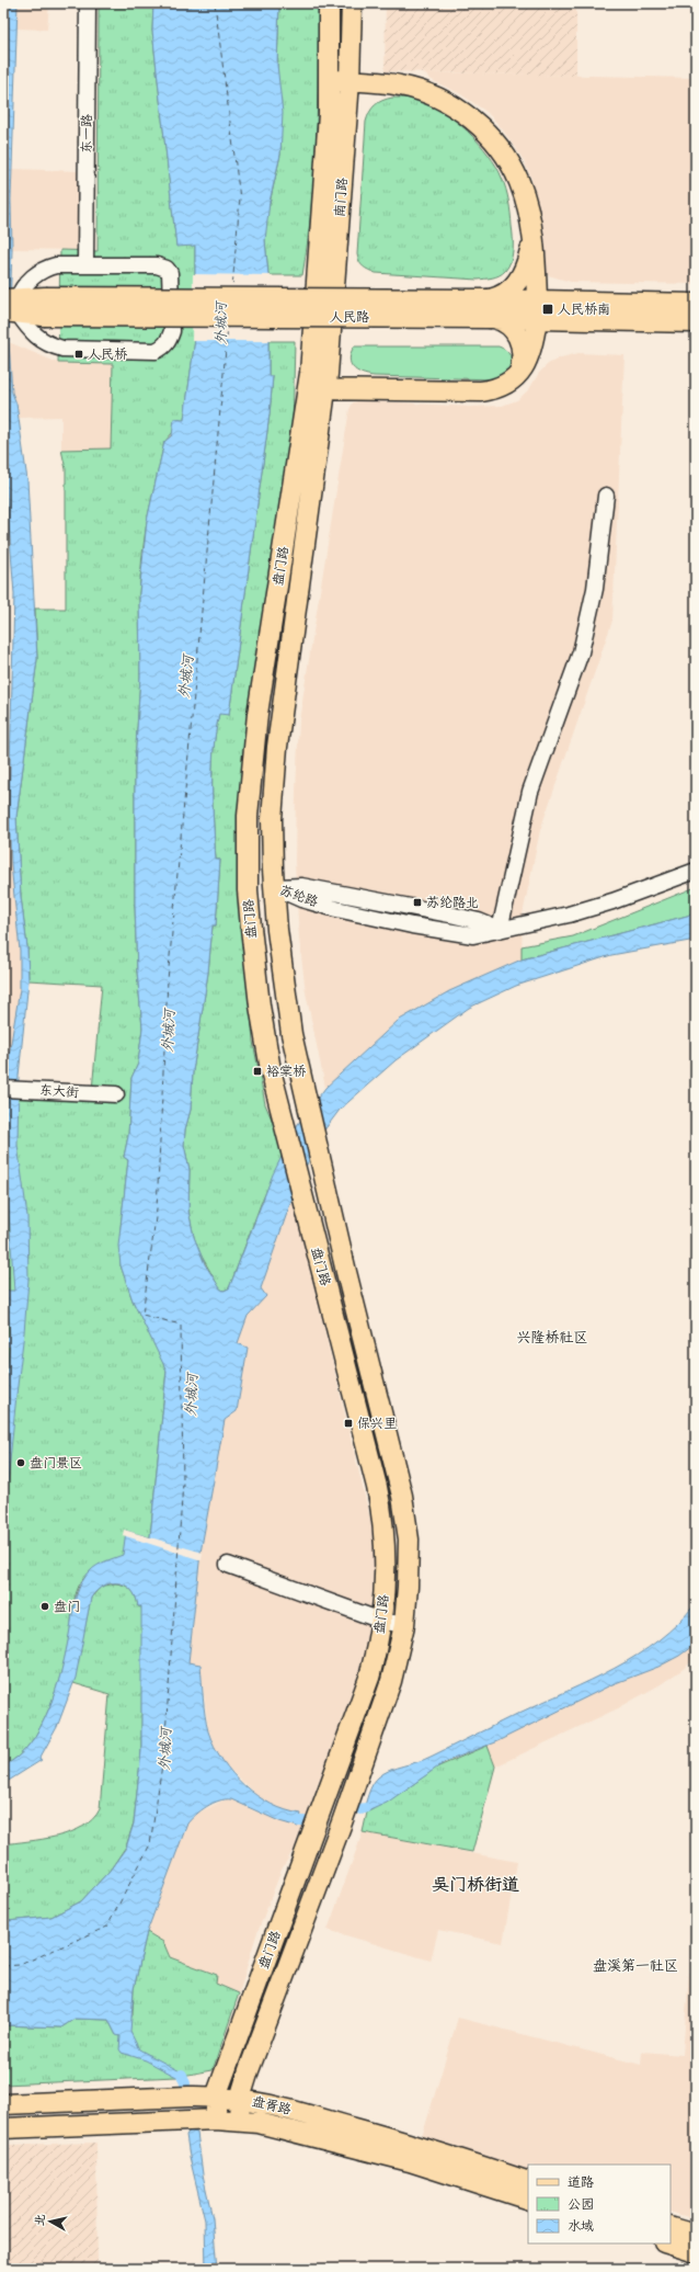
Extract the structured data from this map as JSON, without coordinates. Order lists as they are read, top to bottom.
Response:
{
  "streets": {
    "main road": [
      "南门路",
      "人民路",
      "盘门路",
      "盘胥路"
    ],
    "street": ["东一路", "苏纶路", "东大街"]
  },
  "crossings": [
    ["南门路", "盘门路"],
    ["盘门路", "苏纶路"],
    ["盘门路", "盘胥路"]
  ],
  "districts": ["兴隆桥社区", "吴门桥街道", "盘溪第一社区"],
  "water": ["外城河"],
  "places": {
    "transit": [
      "人民桥南",
      "人民桥",
      "苏纶路北",
      "裕棠桥",
      "保兴里"
    ],
    "other": ["盘门景区", "盘门"]
  },
  "legend": ["道路", "公园", "水域"],
  "north": "left"
}
